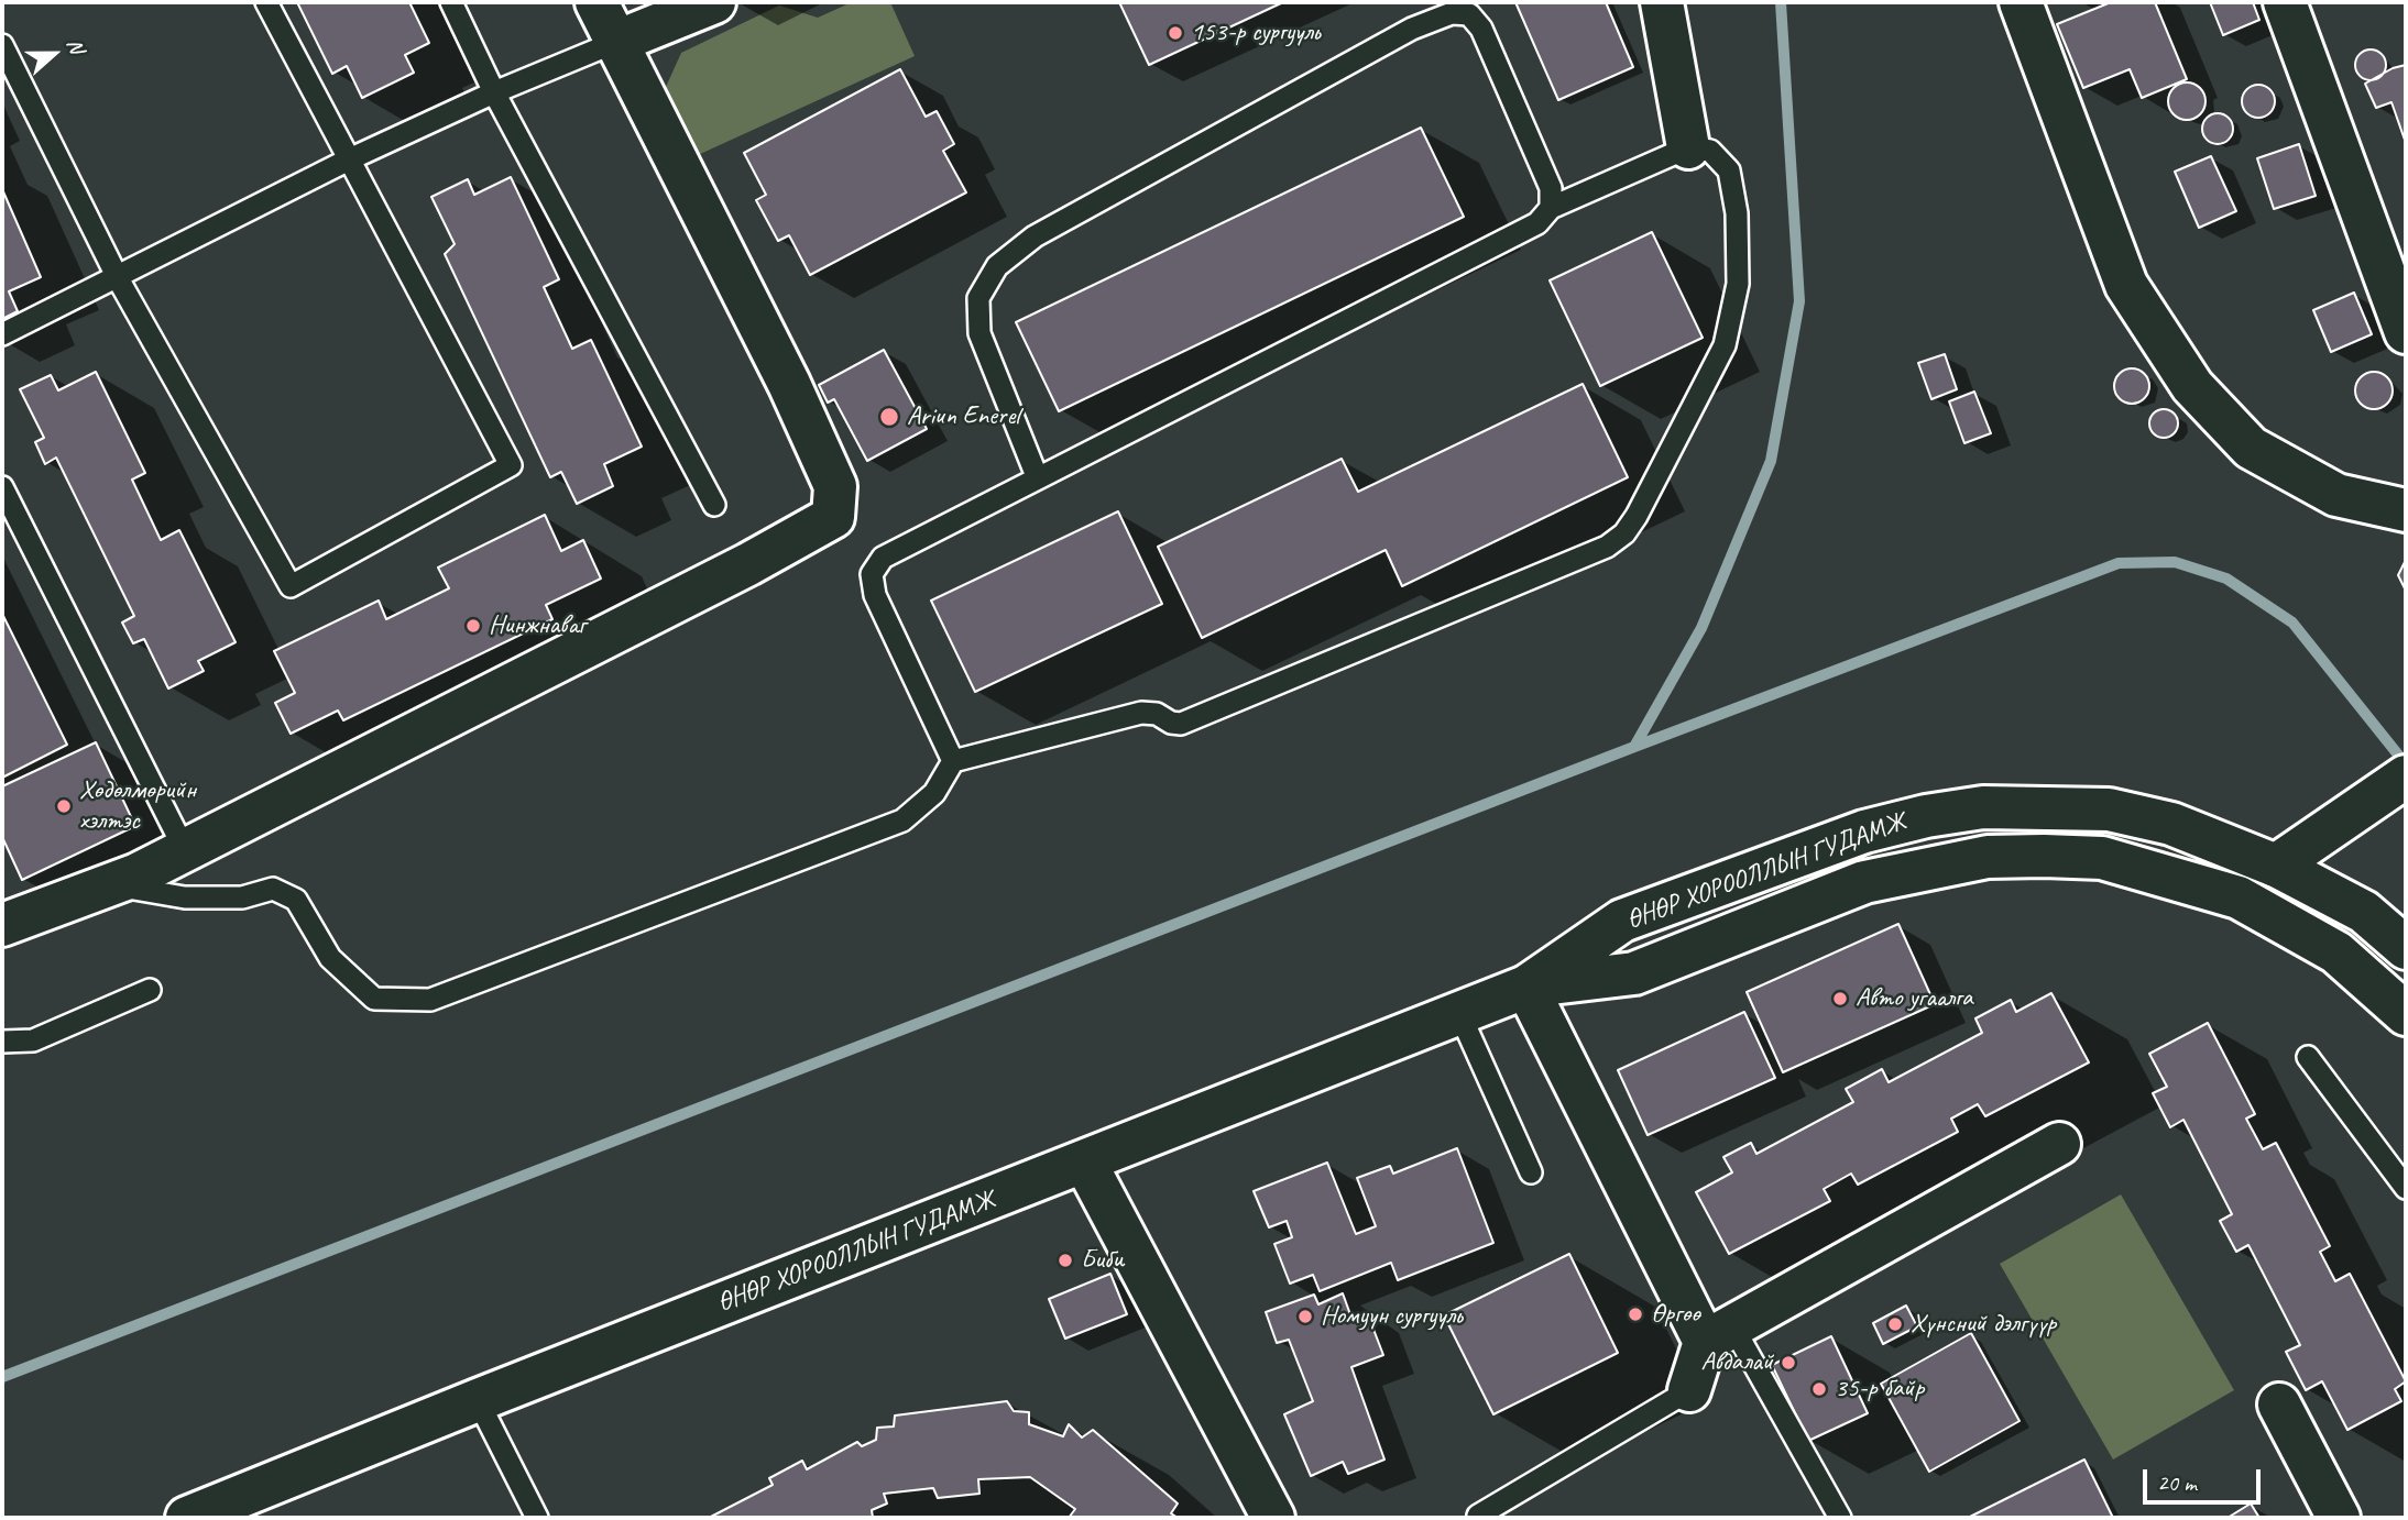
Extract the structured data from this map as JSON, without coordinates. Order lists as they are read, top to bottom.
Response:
{
  "streets": {
    "street": ["ӨНӨР ХОРООЛЛЫН ГУДАМЖ"]
  },
  "places": [
    "153-р сургууль",
    "Ariun Enerel",
    "Нинжнаваг",
    "Хөдөлмөрийн хэлтэс",
    "Авто угаалга",
    "Биби",
    "Өргөө",
    "Номуун сургууль",
    "Хүнсний дэлгүүр",
    "Авдалай",
    "35-р байр"
  ],
  "scale_bar": "20 m",
  "north": "right"
}
